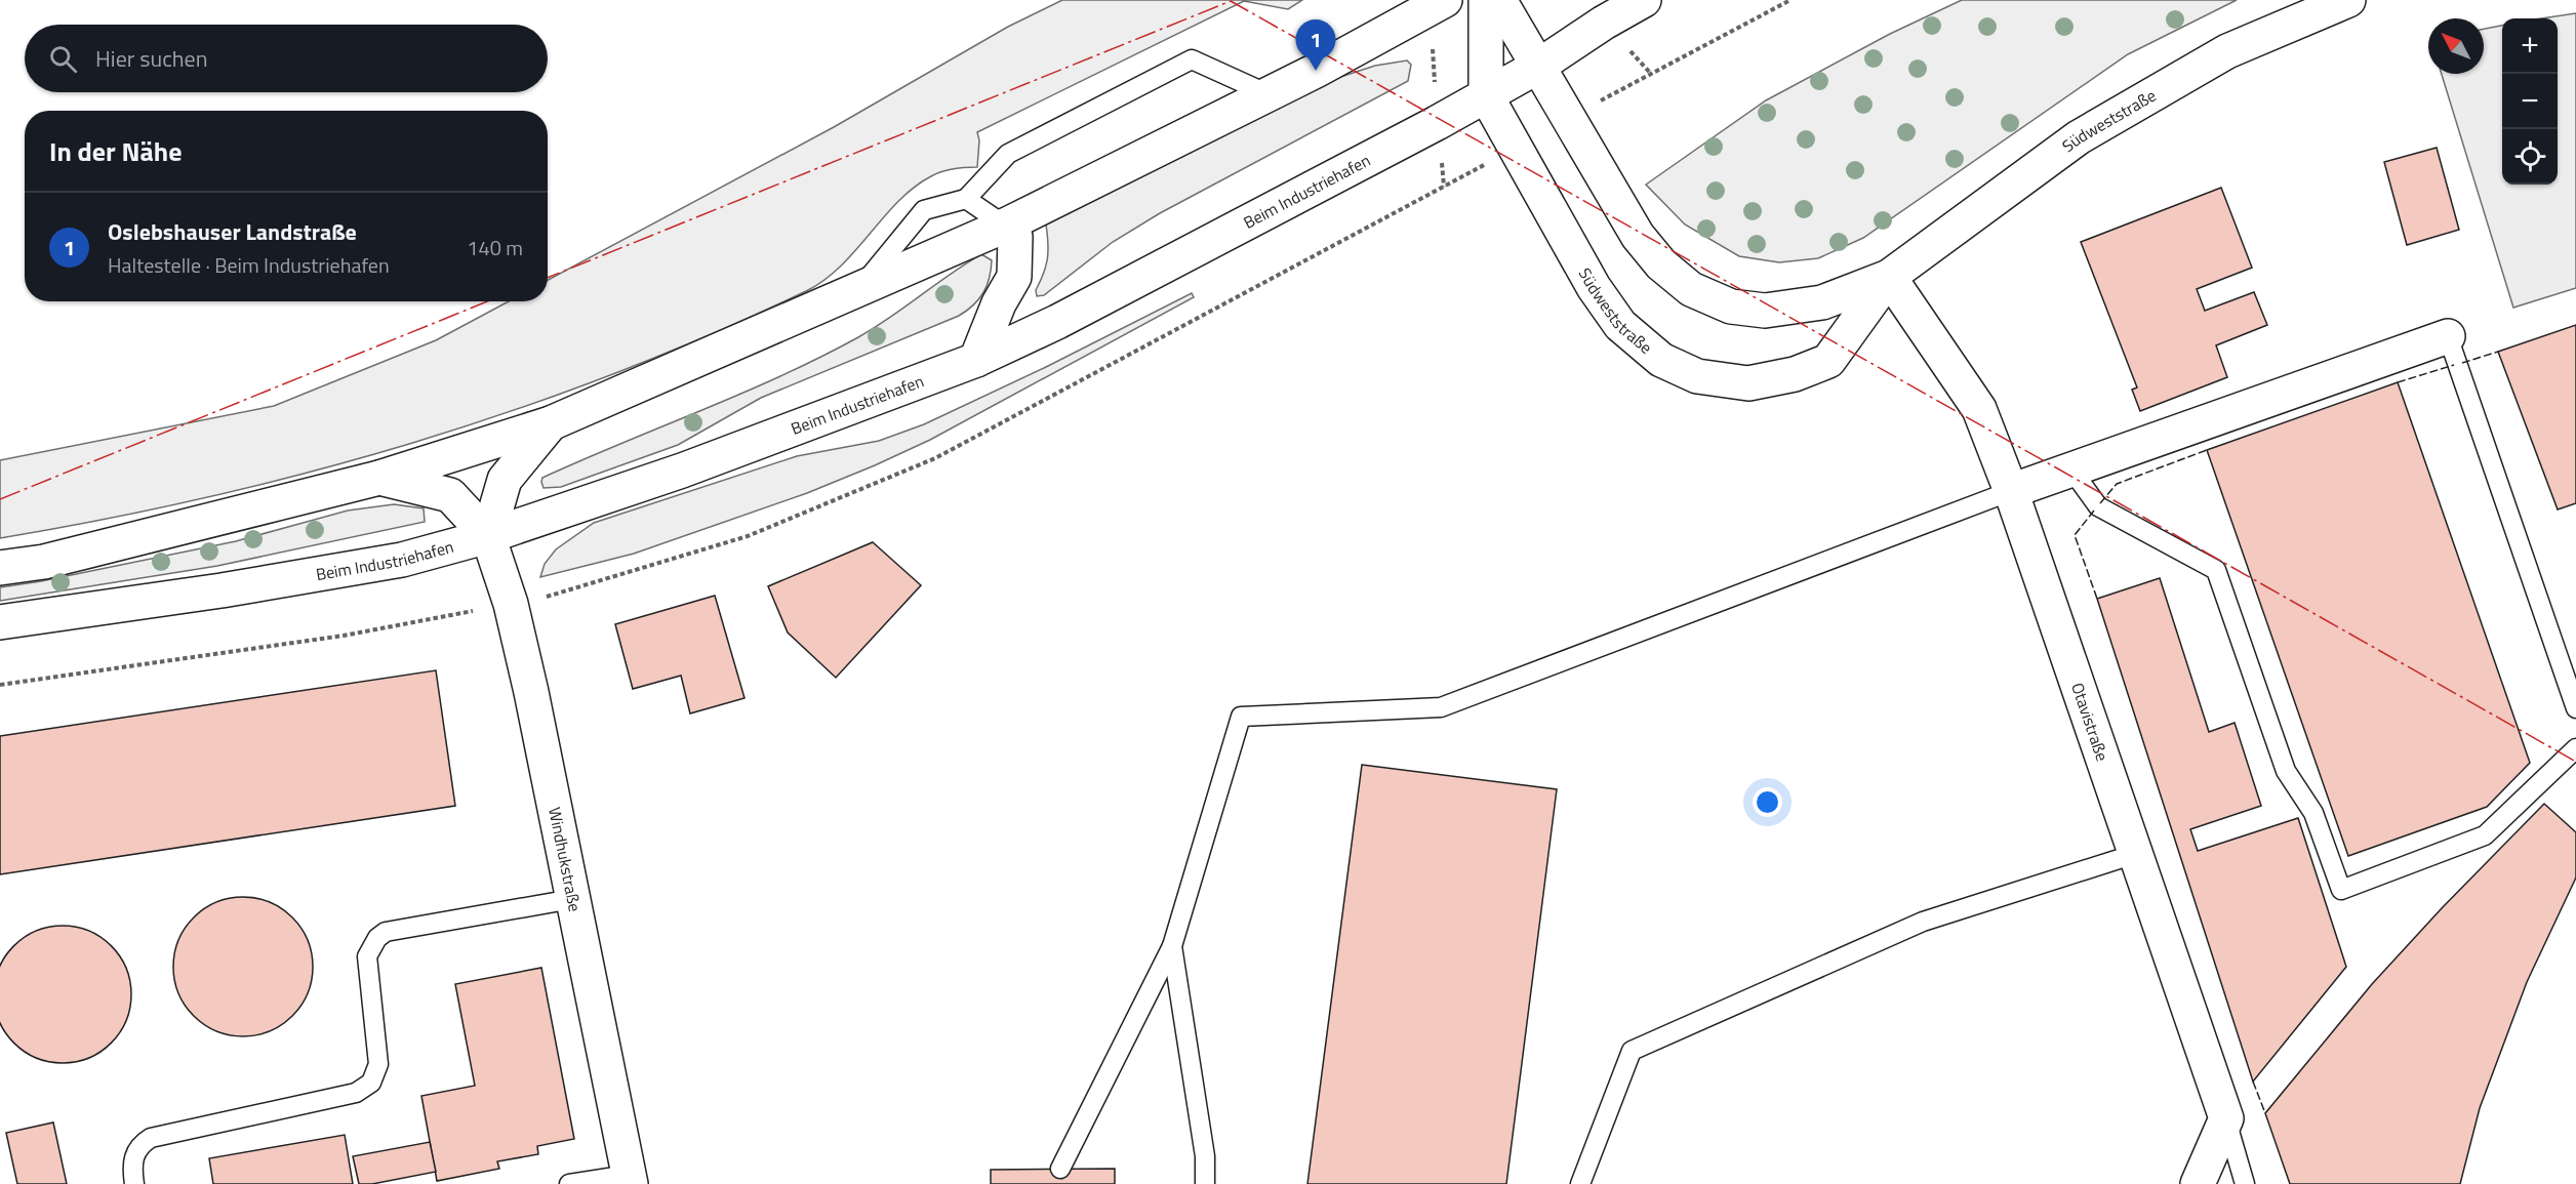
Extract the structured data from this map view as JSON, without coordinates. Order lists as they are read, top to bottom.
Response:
{
  "streets": {
    "street": [
      "Südweststraße",
      "Beim Industriehafen",
      "Otavistraße",
      "Windhukstraße"
    ]
  },
  "crossings": [
    ["Südweststraße", "Beim Industriehafen"],
    ["Südweststraße", "Otavistraße"],
    ["Beim Industriehafen", "Windhukstraße"]
  ],
  "north": "top left",
  "page": {
    "map_buttons": ["+", "−"],
    "pins": "1",
    "search": "Hier suchen",
    "heading": "In der Nähe",
    "list": [
      {
        "mark": "1",
        "name": "Oslebshauser Landstraße",
        "note": "Haltestelle · Beim Industriehafen",
        "value": "140 m"
      }
    ]
  }
}
